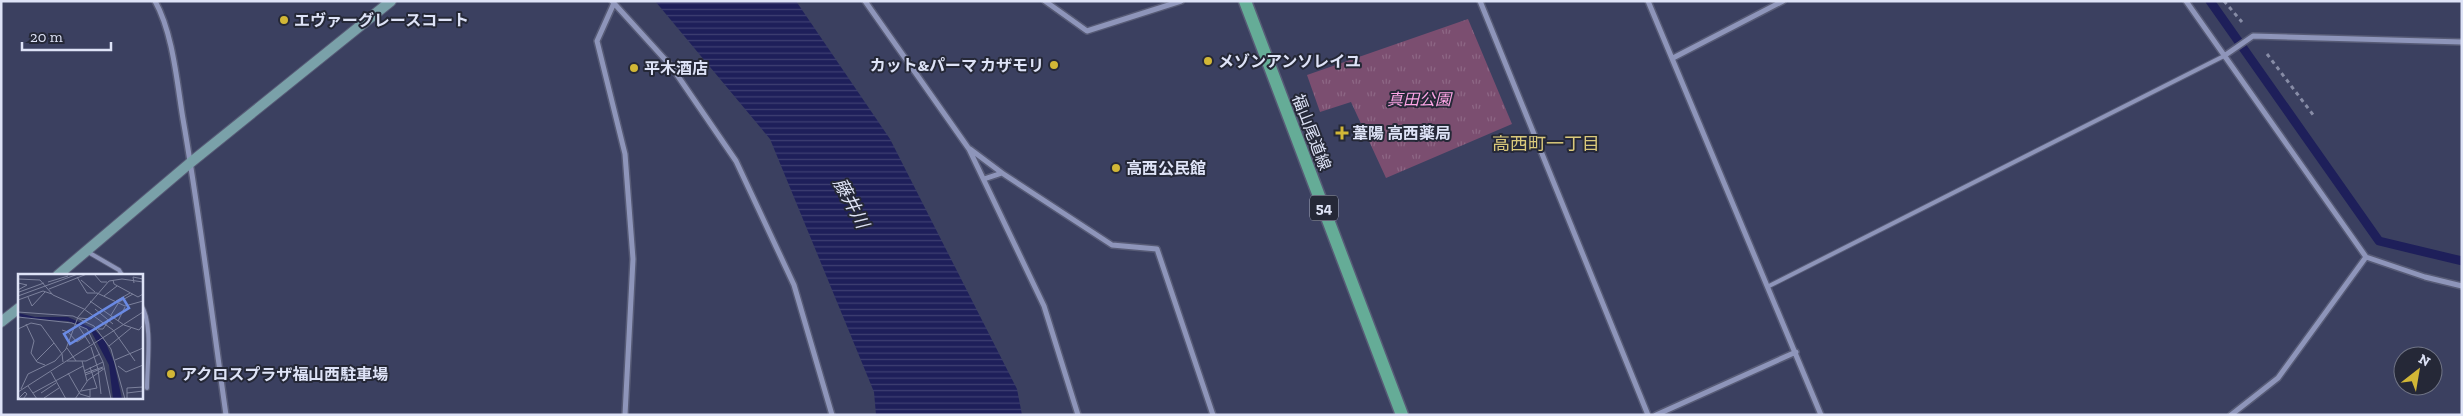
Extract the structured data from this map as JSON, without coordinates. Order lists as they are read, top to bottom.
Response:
{
  "streets": {
    "main road": ["福山尾道線", "54"]
  },
  "districts": ["高西町一丁目"],
  "water": ["藤井川"],
  "parks": ["真田公園"],
  "places": {
    "other": [
      "エヴァーグレースコート",
      "メゾンアンソレイユ",
      "カット&パーマ カザモリ",
      "平木酒店",
      "高西公民館",
      "アクロスプラザ福山西駐車場"
    ],
    "health": ["葦陽 高西薬局"]
  },
  "scale_bar": "20 m",
  "north": "top right"
}
